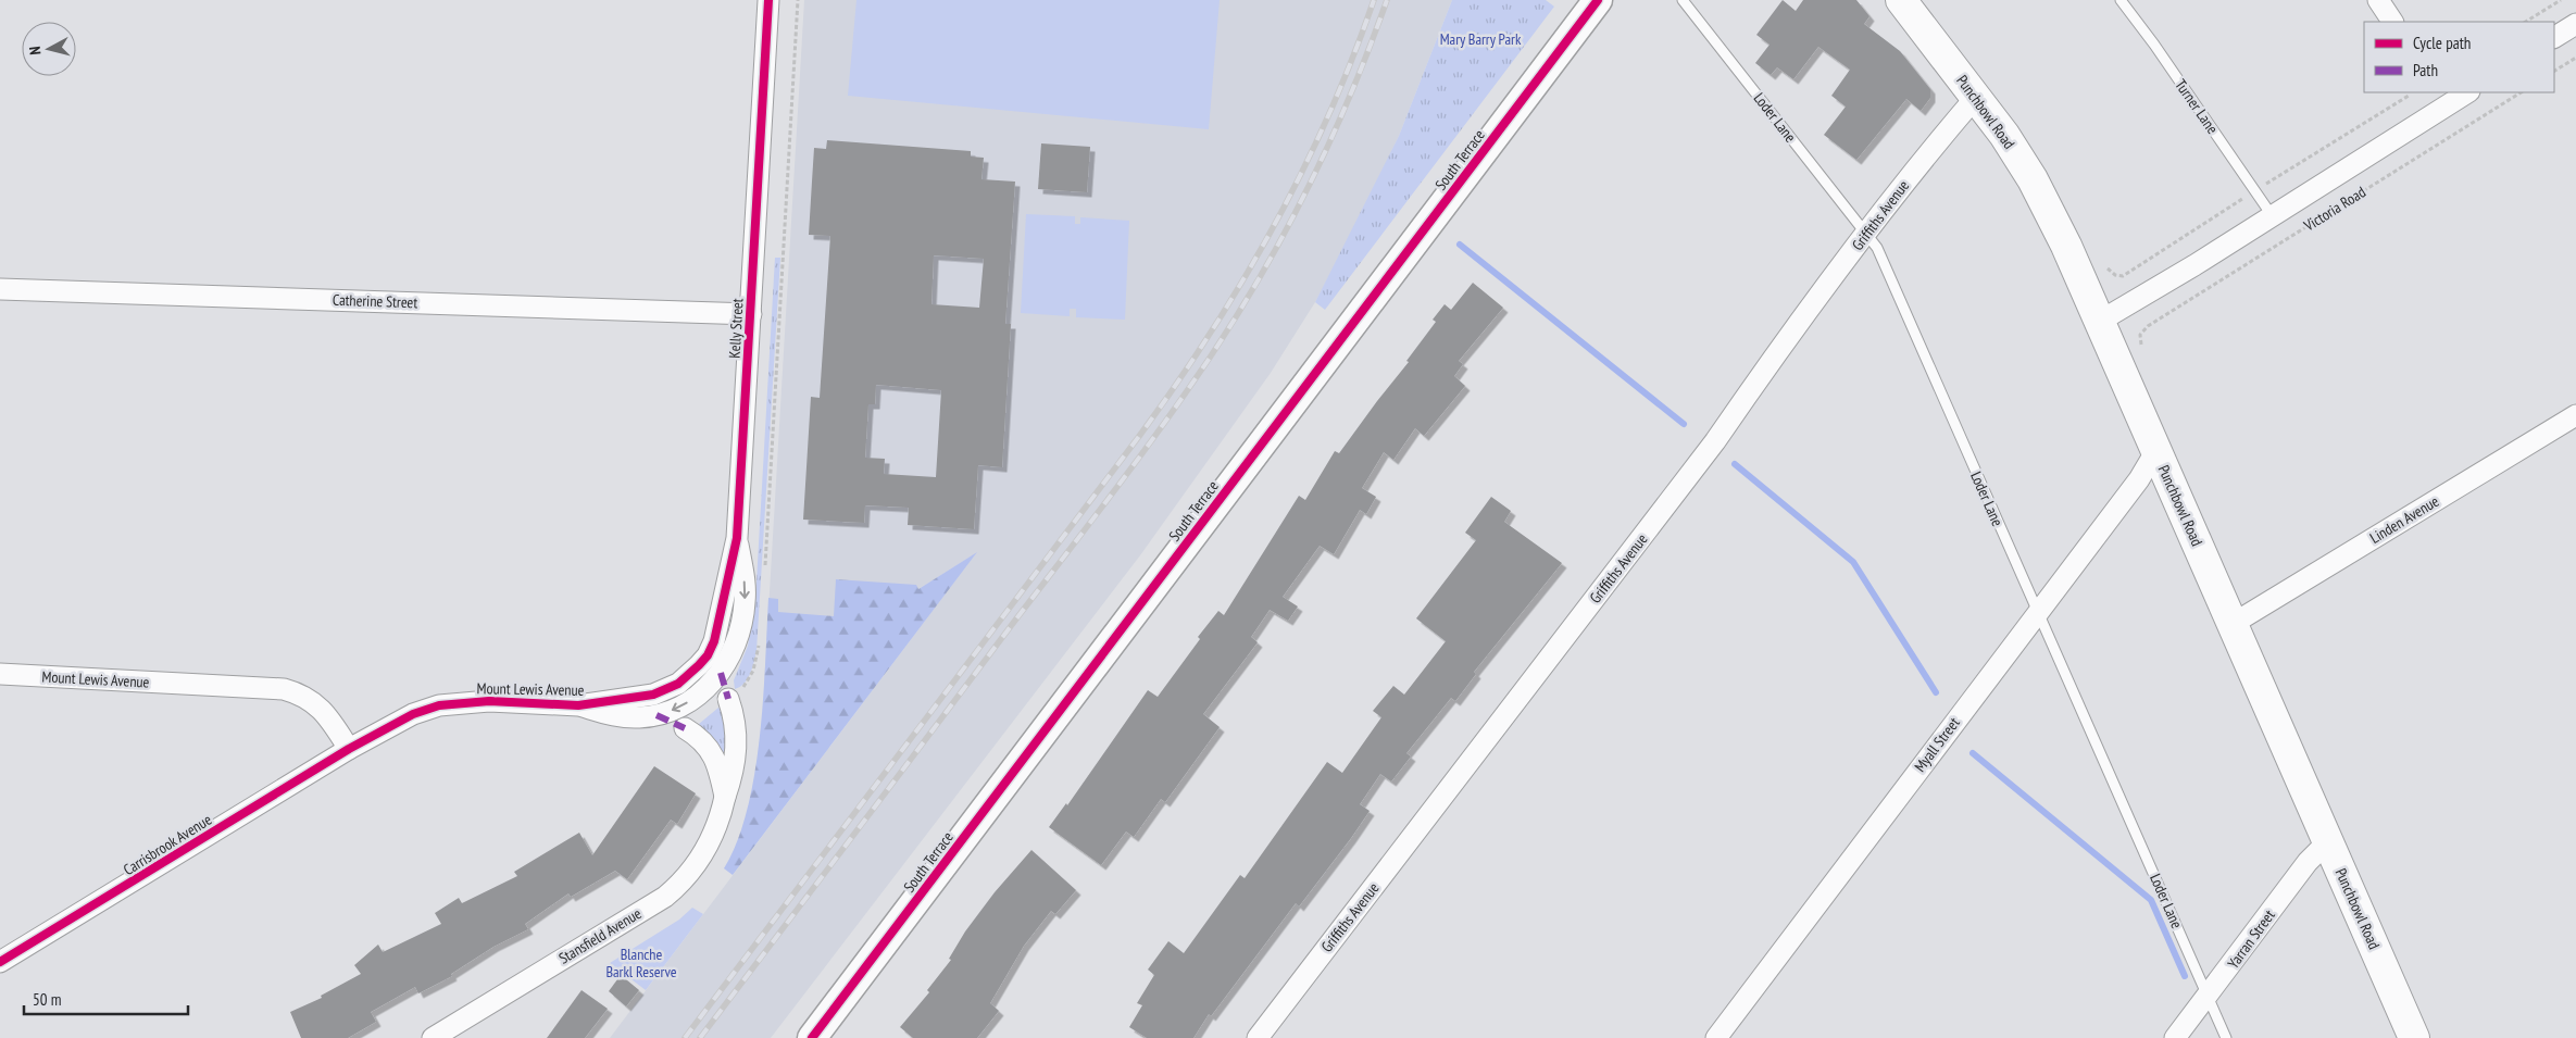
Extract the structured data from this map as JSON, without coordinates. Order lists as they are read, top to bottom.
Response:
{
  "streets": {
    "main road": ["Punchbowl Road"],
    "street": [
      "South Terrace",
      "Victoria Road",
      "Griffiths Avenue",
      "Catherine Street",
      "Kelly Street",
      "Linden Avenue",
      "Mount Lewis Avenue",
      "Myall Street",
      "Carrisbrook Avenue",
      "Stansfield Avenue",
      "Yarran Street"
    ],
    "lane": ["Turner Lane", "Loder Lane"]
  },
  "crossings": [
    ["Turner Lane", "Victoria Road"],
    ["Punchbowl Road", "Victoria Road"],
    ["Punchbowl Road", "Griffiths Avenue"],
    ["Punchbowl Road", "Linden Avenue"],
    ["Punchbowl Road", "Myall Street"],
    ["Punchbowl Road", "Yarran Street"],
    ["Loder Lane", "Griffiths Avenue"],
    ["Loder Lane", "Myall Street"],
    ["Loder Lane", "Yarran Street"],
    ["Catherine Street", "Kelly Street"],
    ["Kelly Street", "Mount Lewis Avenue"],
    ["Mount Lewis Avenue", "Carrisbrook Avenue"]
  ],
  "parks": ["Mary Barry Park", "Blanche Barkl Reserve"],
  "legend": ["Cycle path", "Path"],
  "scale_bar": "50 m",
  "north": "left"
}
